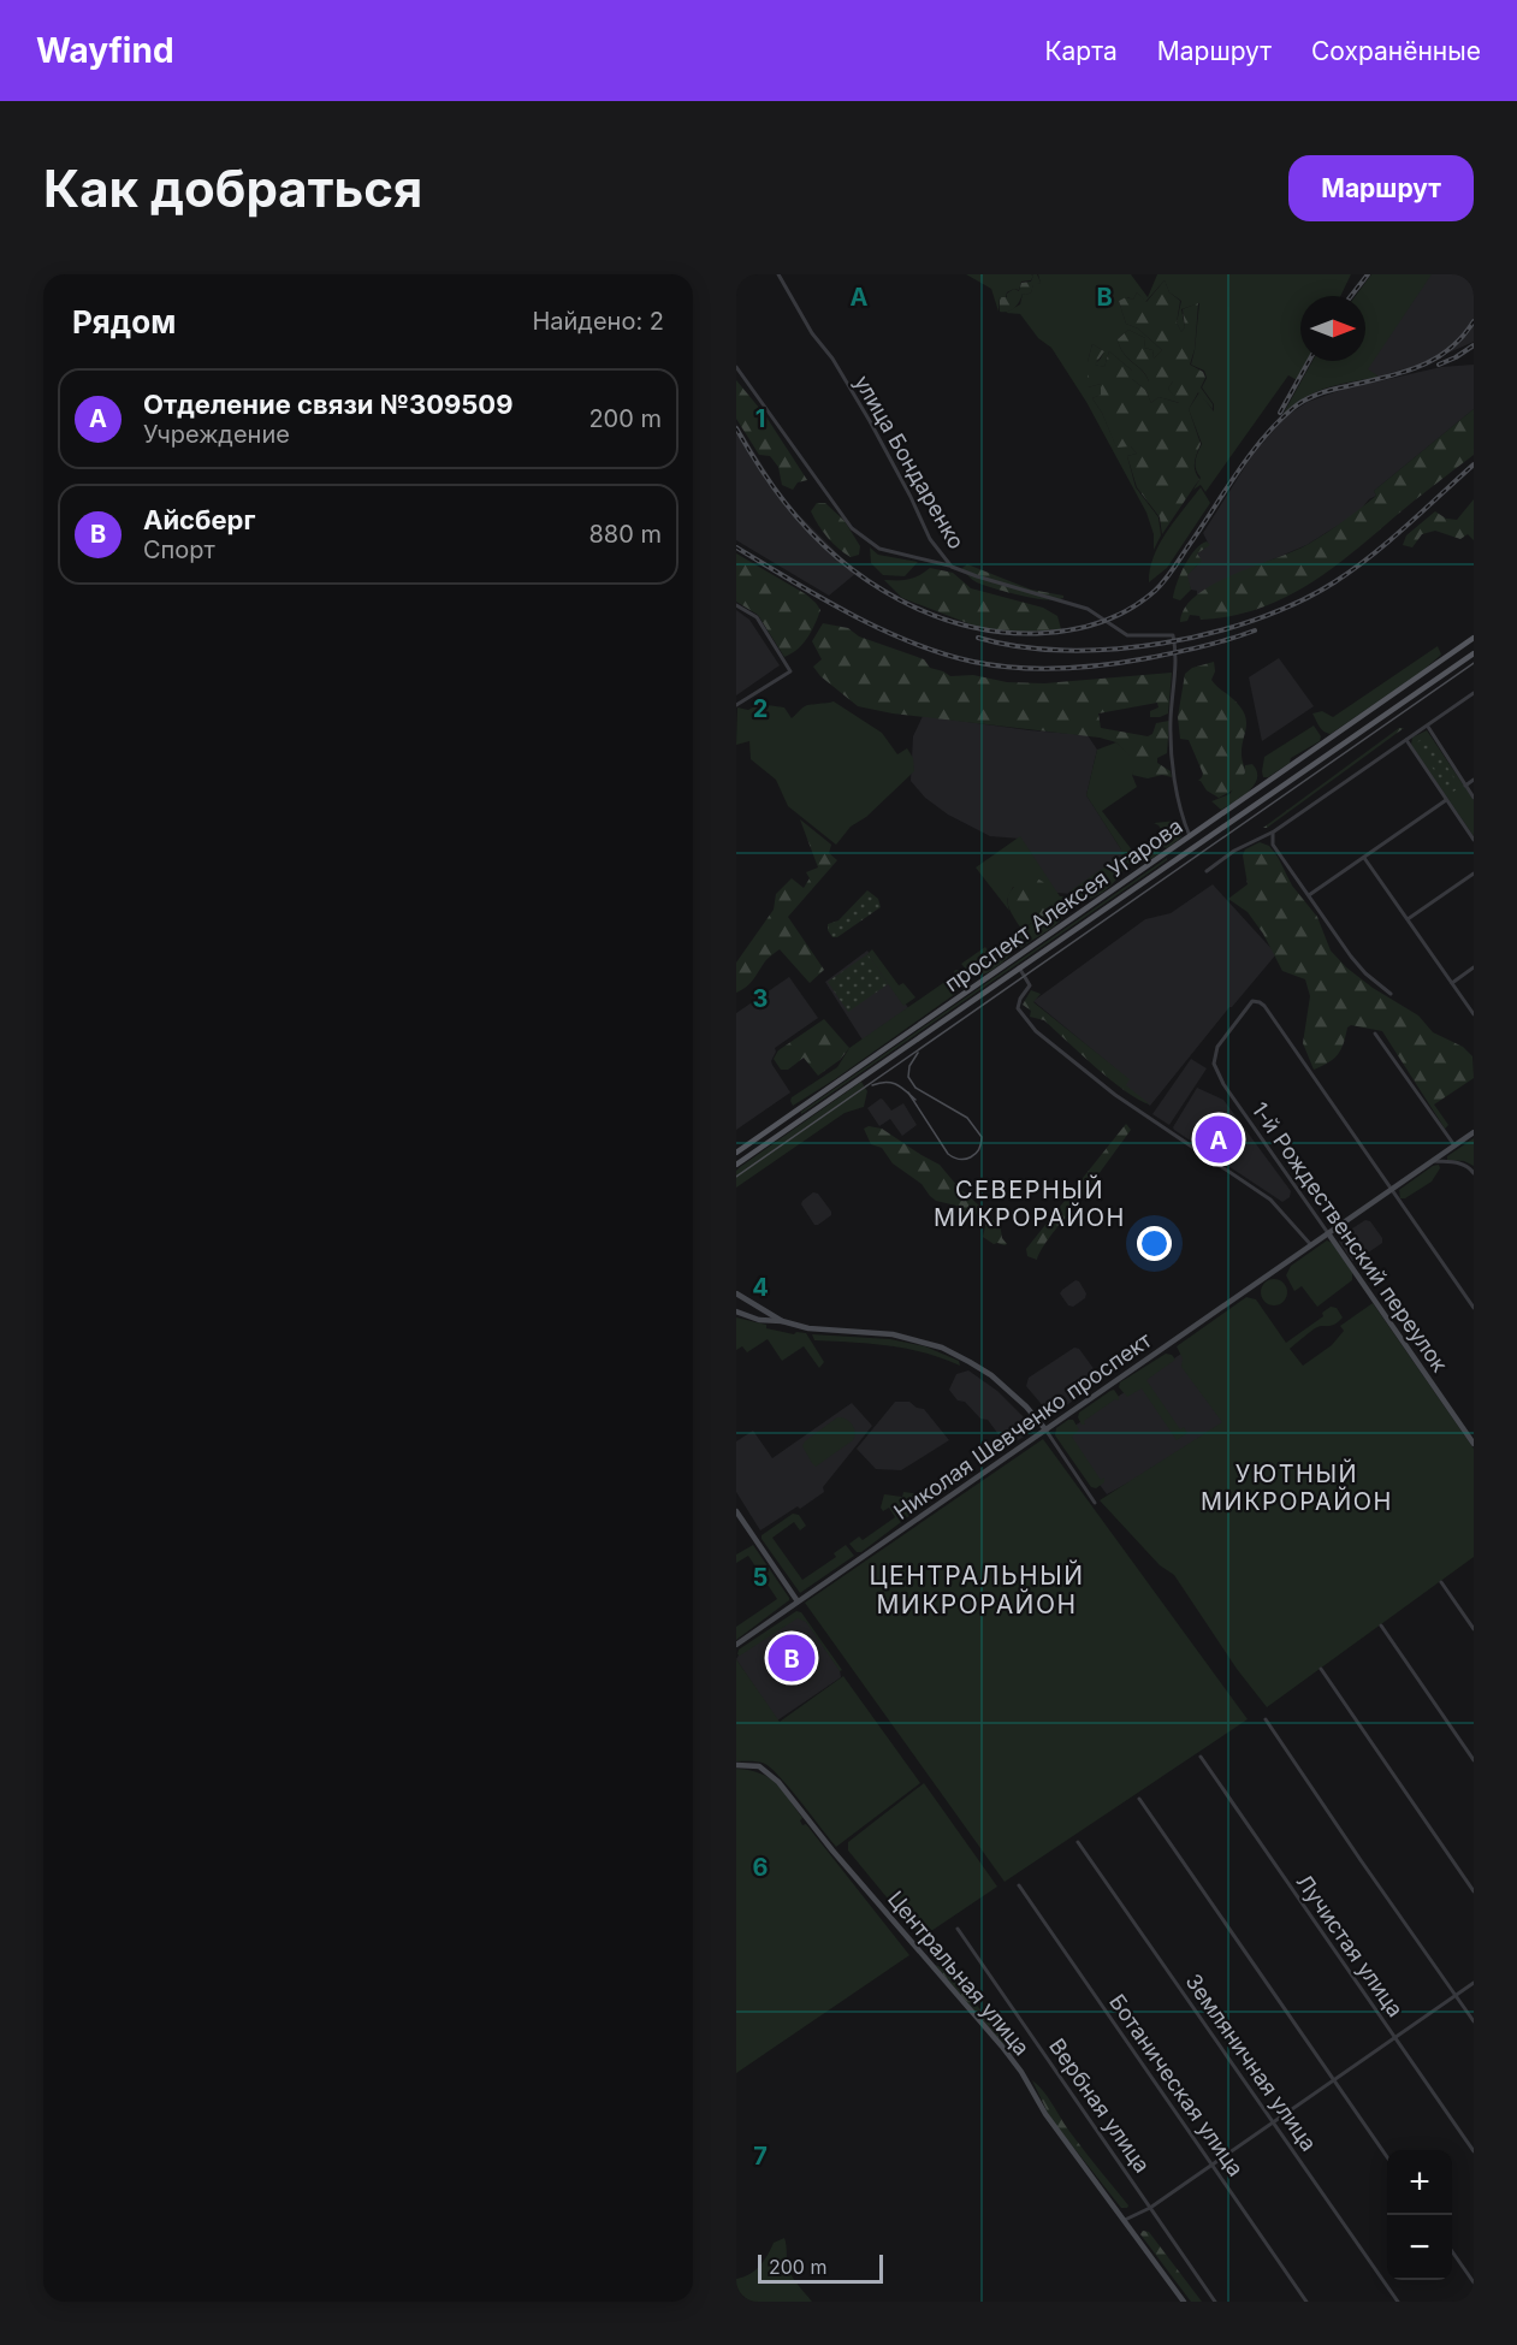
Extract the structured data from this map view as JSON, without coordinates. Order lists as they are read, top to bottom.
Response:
{
  "streets": {
    "main road": [
      "проспект Алексея Угарова",
      "1-й Рождественский переулок",
      "Николая Шевченко проспект",
      "Центральная улица"
    ],
    "street": [
      "улица Бондаренко",
      "Лучистая улица",
      "Земляничная улица",
      "Ботаническая улица",
      "Вербная улица"
    ]
  },
  "crossings": [
    ["улица Бондаренко", "проспект Алексея Угарова"],
    ["1-й Рождественский переулок", "Николая Шевченко проспект"]
  ],
  "districts": ["СЕВЕРНЫЙ МИКРОРАЙОН", "УЮТНЫЙ МИКРОРАЙОН", "ЦЕНТРАЛЬНЫЙ МИКРОРАЙОН"],
  "scale_bar": "200 m",
  "north": "right",
  "page": {
    "header": "Wayfind",
    "nav": ["Карта", "Маршрут", "Сохранённые"],
    "buttons": "Маршрут",
    "title": "Как добраться",
    "heading": ["Рядом", "Найдено: 2"],
    "list": [
      {
        "mark": "A",
        "name": "Отделение связи №309509",
        "note": "Учреждение",
        "value": "200 m"
      },
      {
        "mark": "B",
        "name": "Айсберг",
        "note": "Спорт",
        "value": "880 m"
      }
    ],
    "pins": ["A", "B"],
    "map_buttons": ["+", "−"],
    "scale": "200 m"
  },
  "grid": {
    "columns": ["A", "B"],
    "rows": [
      "1",
      "2",
      "3",
      "4",
      "5",
      "6",
      "7"
    ]
  }
}
